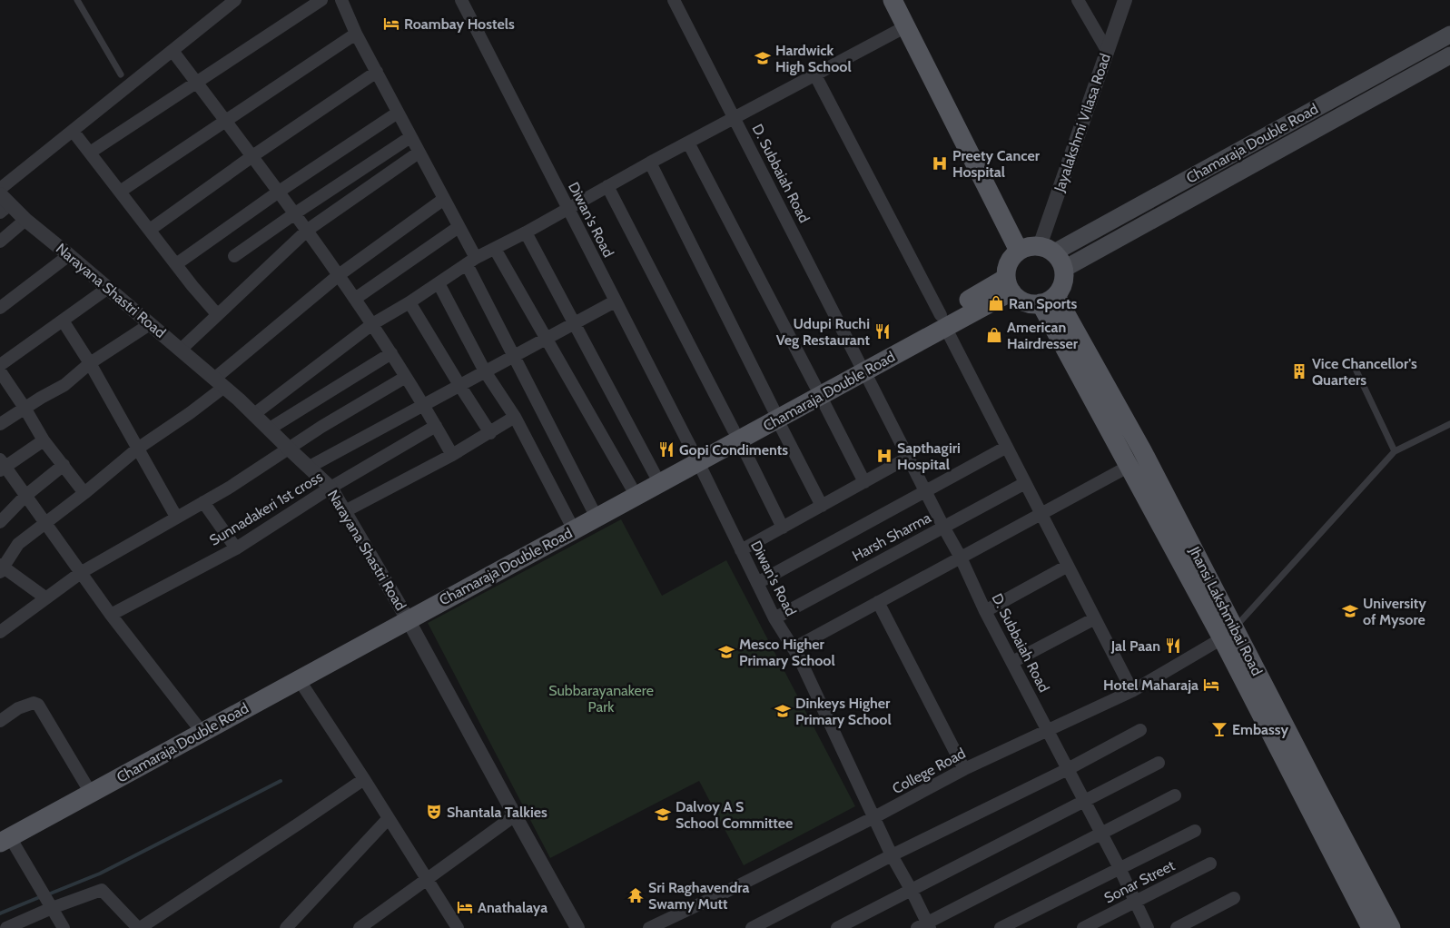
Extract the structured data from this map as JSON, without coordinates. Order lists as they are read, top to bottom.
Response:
{
  "streets": {
    "main road": ["Chamaraja Double Road", "Jhansi Lakshmibai Road"],
    "street": [
      "Jayalakshmi Vilasa Road",
      "D. Subbaiah Road",
      "Diwan's Road",
      "Narayana Shastri Road",
      "Sunnadakeri 1st cross",
      "Harsh Sharma",
      "College Road",
      "Sonar Street"
    ]
  },
  "crossings": [
    ["Jayalakshmi Vilasa Road", "Chamaraja Double Road"],
    ["Jayalakshmi Vilasa Road", "Jhansi Lakshmibai Road"],
    ["Chamaraja Double Road", "D. Subbaiah Road"],
    ["Chamaraja Double Road", "Diwan's Road"],
    ["Chamaraja Double Road", "Narayana Shastri Road"],
    ["Chamaraja Double Road", "Jhansi Lakshmibai Road"],
    ["D. Subbaiah Road", "Harsh Sharma"],
    ["D. Subbaiah Road", "College Road"],
    ["D. Subbaiah Road", "Sonar Street"],
    ["Diwan's Road", "Harsh Sharma"],
    ["Diwan's Road", "College Road"],
    ["Narayana Shastri Road", "Sunnadakeri 1st cross"],
    ["Jhansi Lakshmibai Road", "College Road"]
  ],
  "parks": ["Subbarayanakere Park"],
  "places": {
    "hotel": ["Roambay Hostels", "Hotel Maharaja", "Anathalaya"],
    "school or university": [
      "Hardwick High School",
      "University of Mysore",
      "Mesco Higher Primary School",
      "Dinkeys Higher Primary School",
      "Dalvoy A S School Committee"
    ],
    "hospital": ["Preety Cancer Hospital", "Sapthagiri Hospital"],
    "shop": ["Ran Sports", "American Hairdresser"],
    "restaurant": ["Udupi Ruchi Veg Restaurant", "Gopi Condiments", "Jal Paan"],
    "building": ["Vice Chancellor's Quarters"],
    "bar": ["Embassy"],
    "theatre": ["Shantala Talkies"],
    "temple": ["Sri Raghavendra Swamy Mutt"]
  }
}
